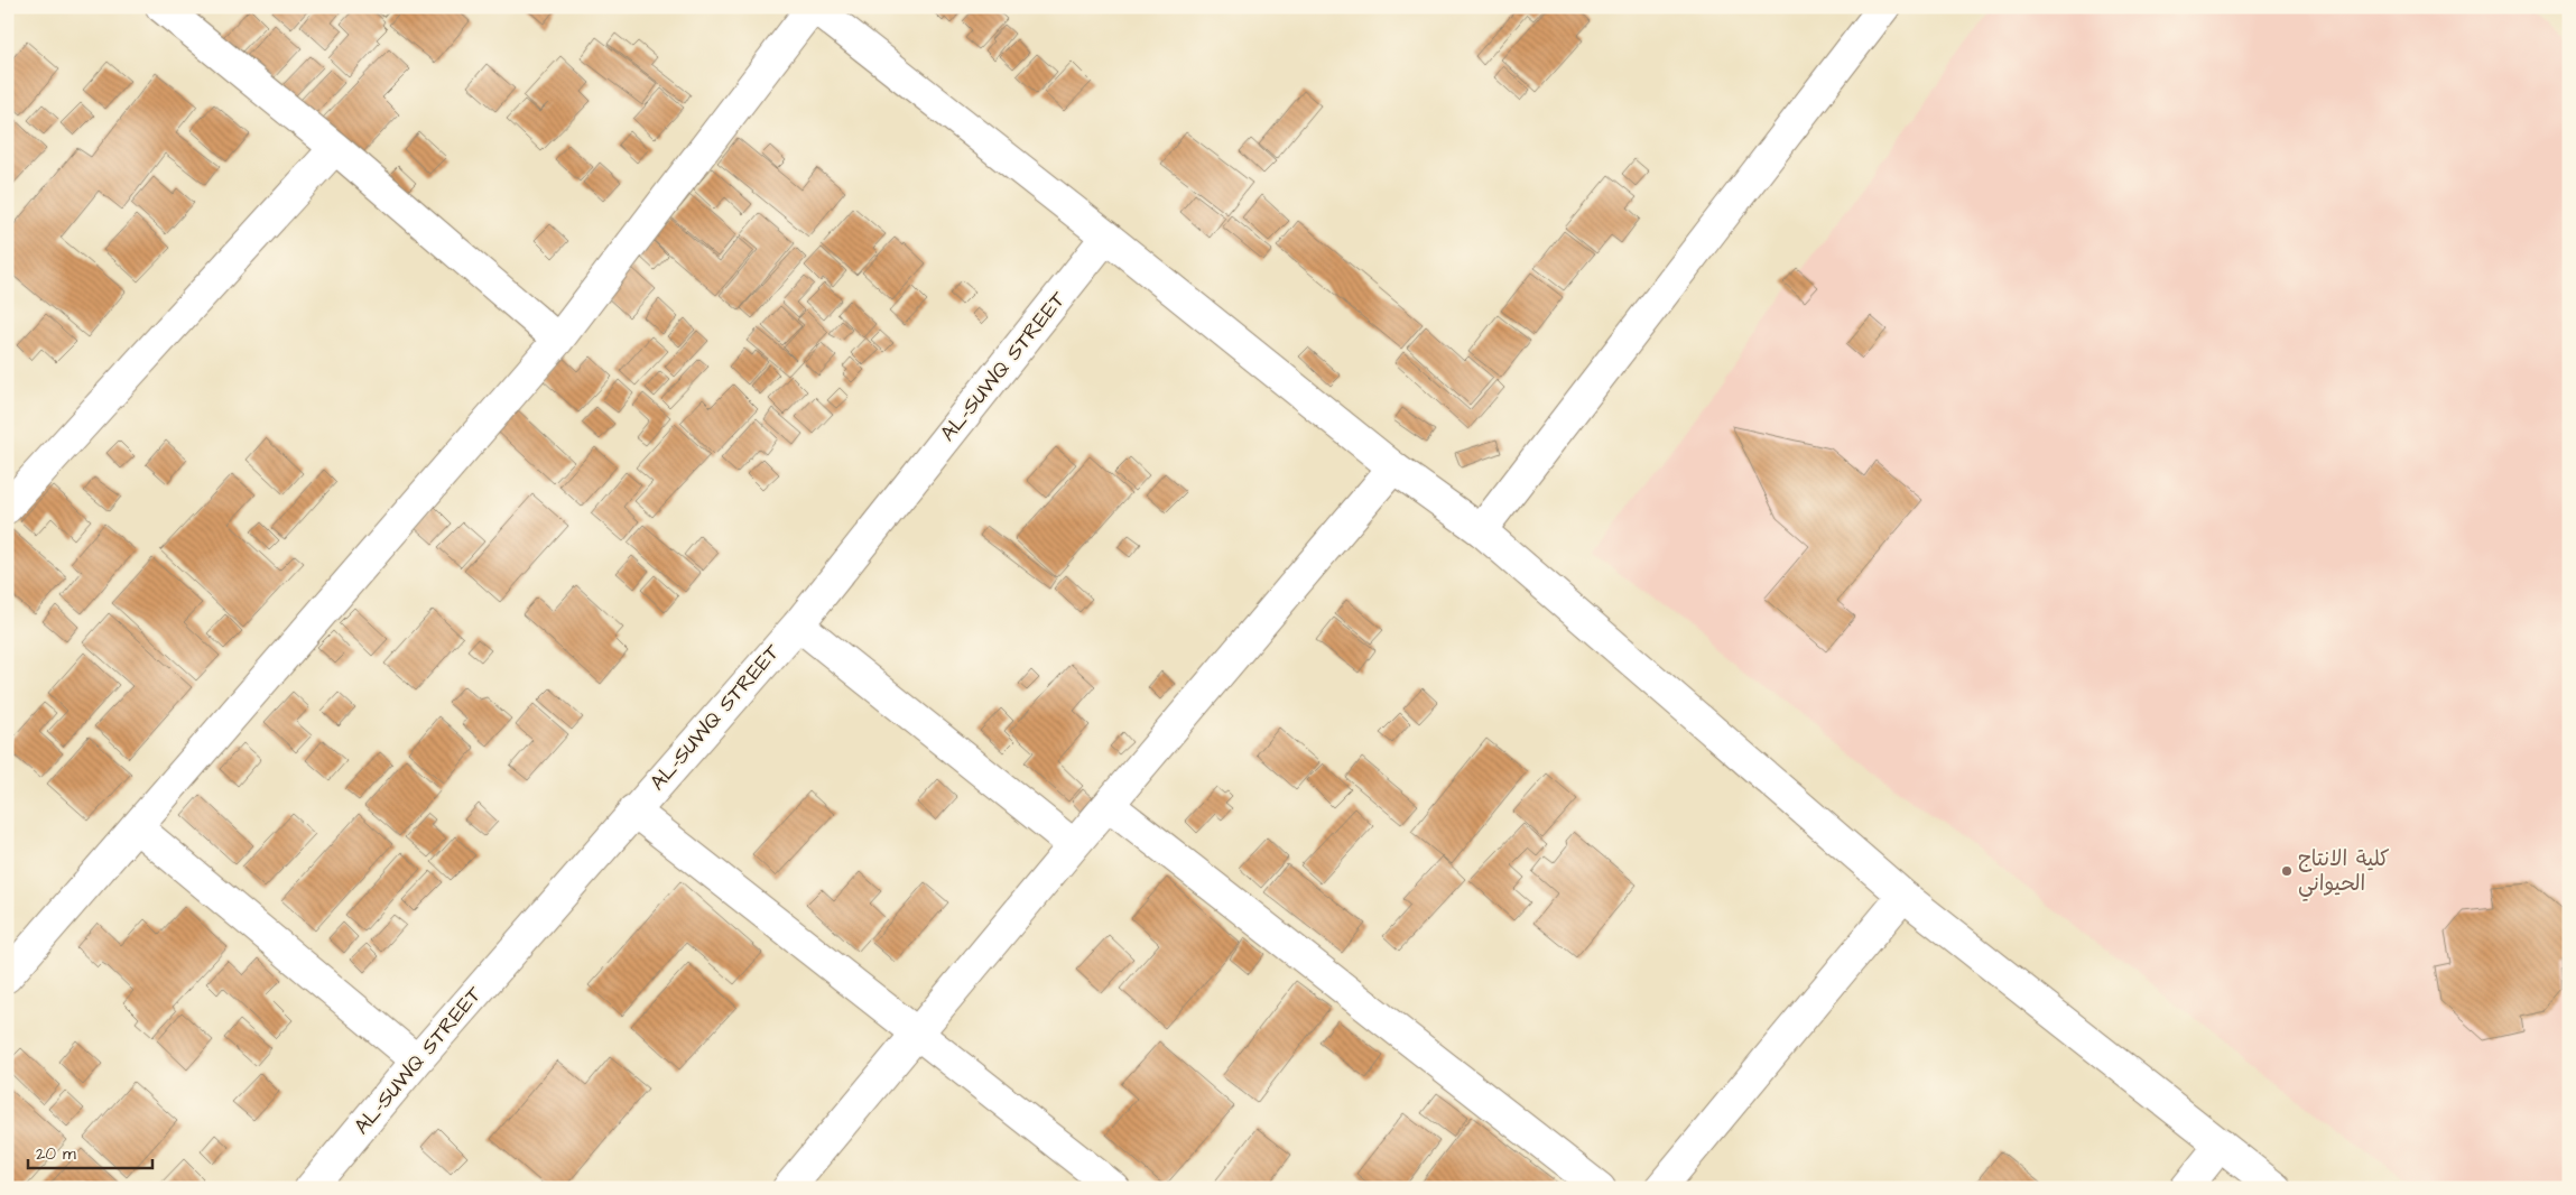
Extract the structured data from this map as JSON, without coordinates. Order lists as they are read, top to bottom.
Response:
{
  "streets": {
    "street": ["AL-SUWQ STREET"]
  },
  "places": ["كلية الانتاج الحيواني"],
  "scale_bar": "20 m"
}
